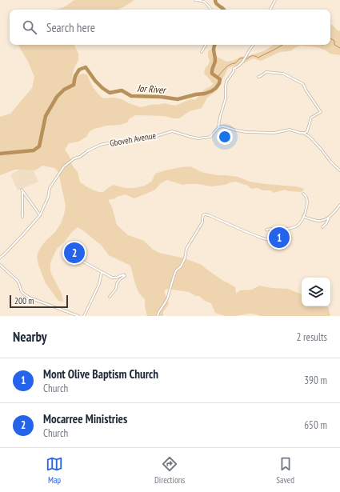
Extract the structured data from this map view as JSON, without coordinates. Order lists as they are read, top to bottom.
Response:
{
  "streets": {
    "street": ["Gboveh Avenue"]
  },
  "water": ["Jor River"],
  "scale_bar": "200 m",
  "page": {
    "search": "Search here",
    "pins": ["1", "2"],
    "scale": "200 m",
    "heading": ["Nearby", "2 results"],
    "list": [
      {
        "mark": "1",
        "name": "Mont Olive Baptism Church",
        "note": "Church",
        "value": "390 m"
      },
      {
        "mark": "2",
        "name": "Mocarree Ministries",
        "note": "Church",
        "value": "650 m"
      }
    ],
    "nav": ["Map", "Directions", "Saved"]
  }
}
